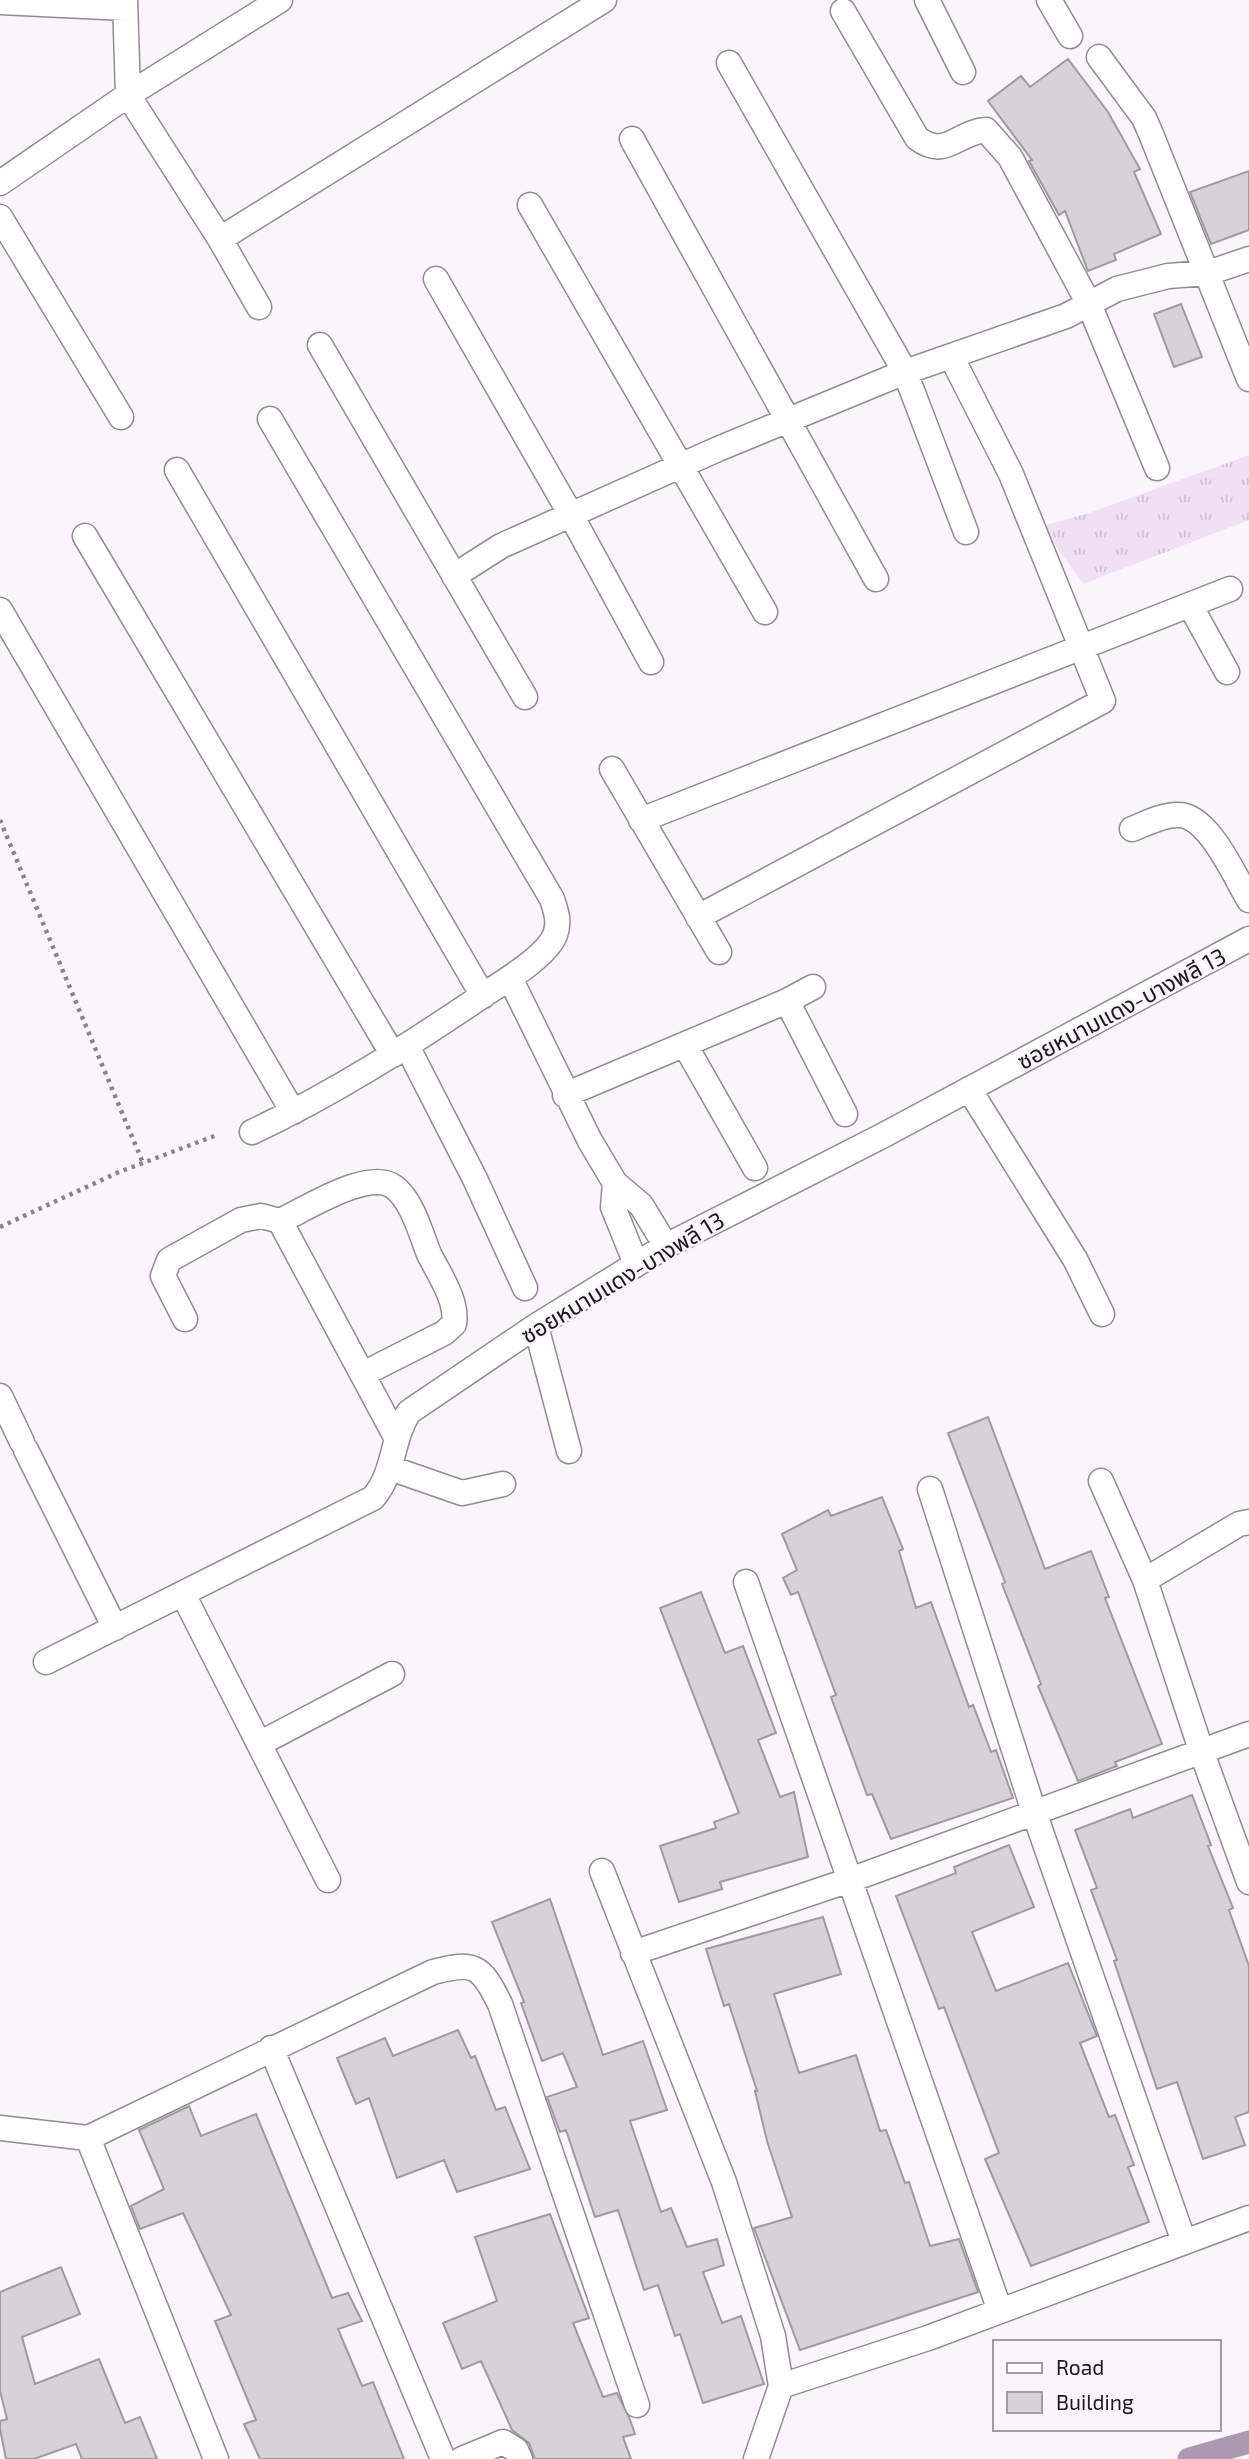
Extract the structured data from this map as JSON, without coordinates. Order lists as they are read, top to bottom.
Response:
{
  "streets": {
    "street": ["ซอยหนามแดง-บางพลี 13"]
  },
  "legend": ["Road", "Building"]
}
